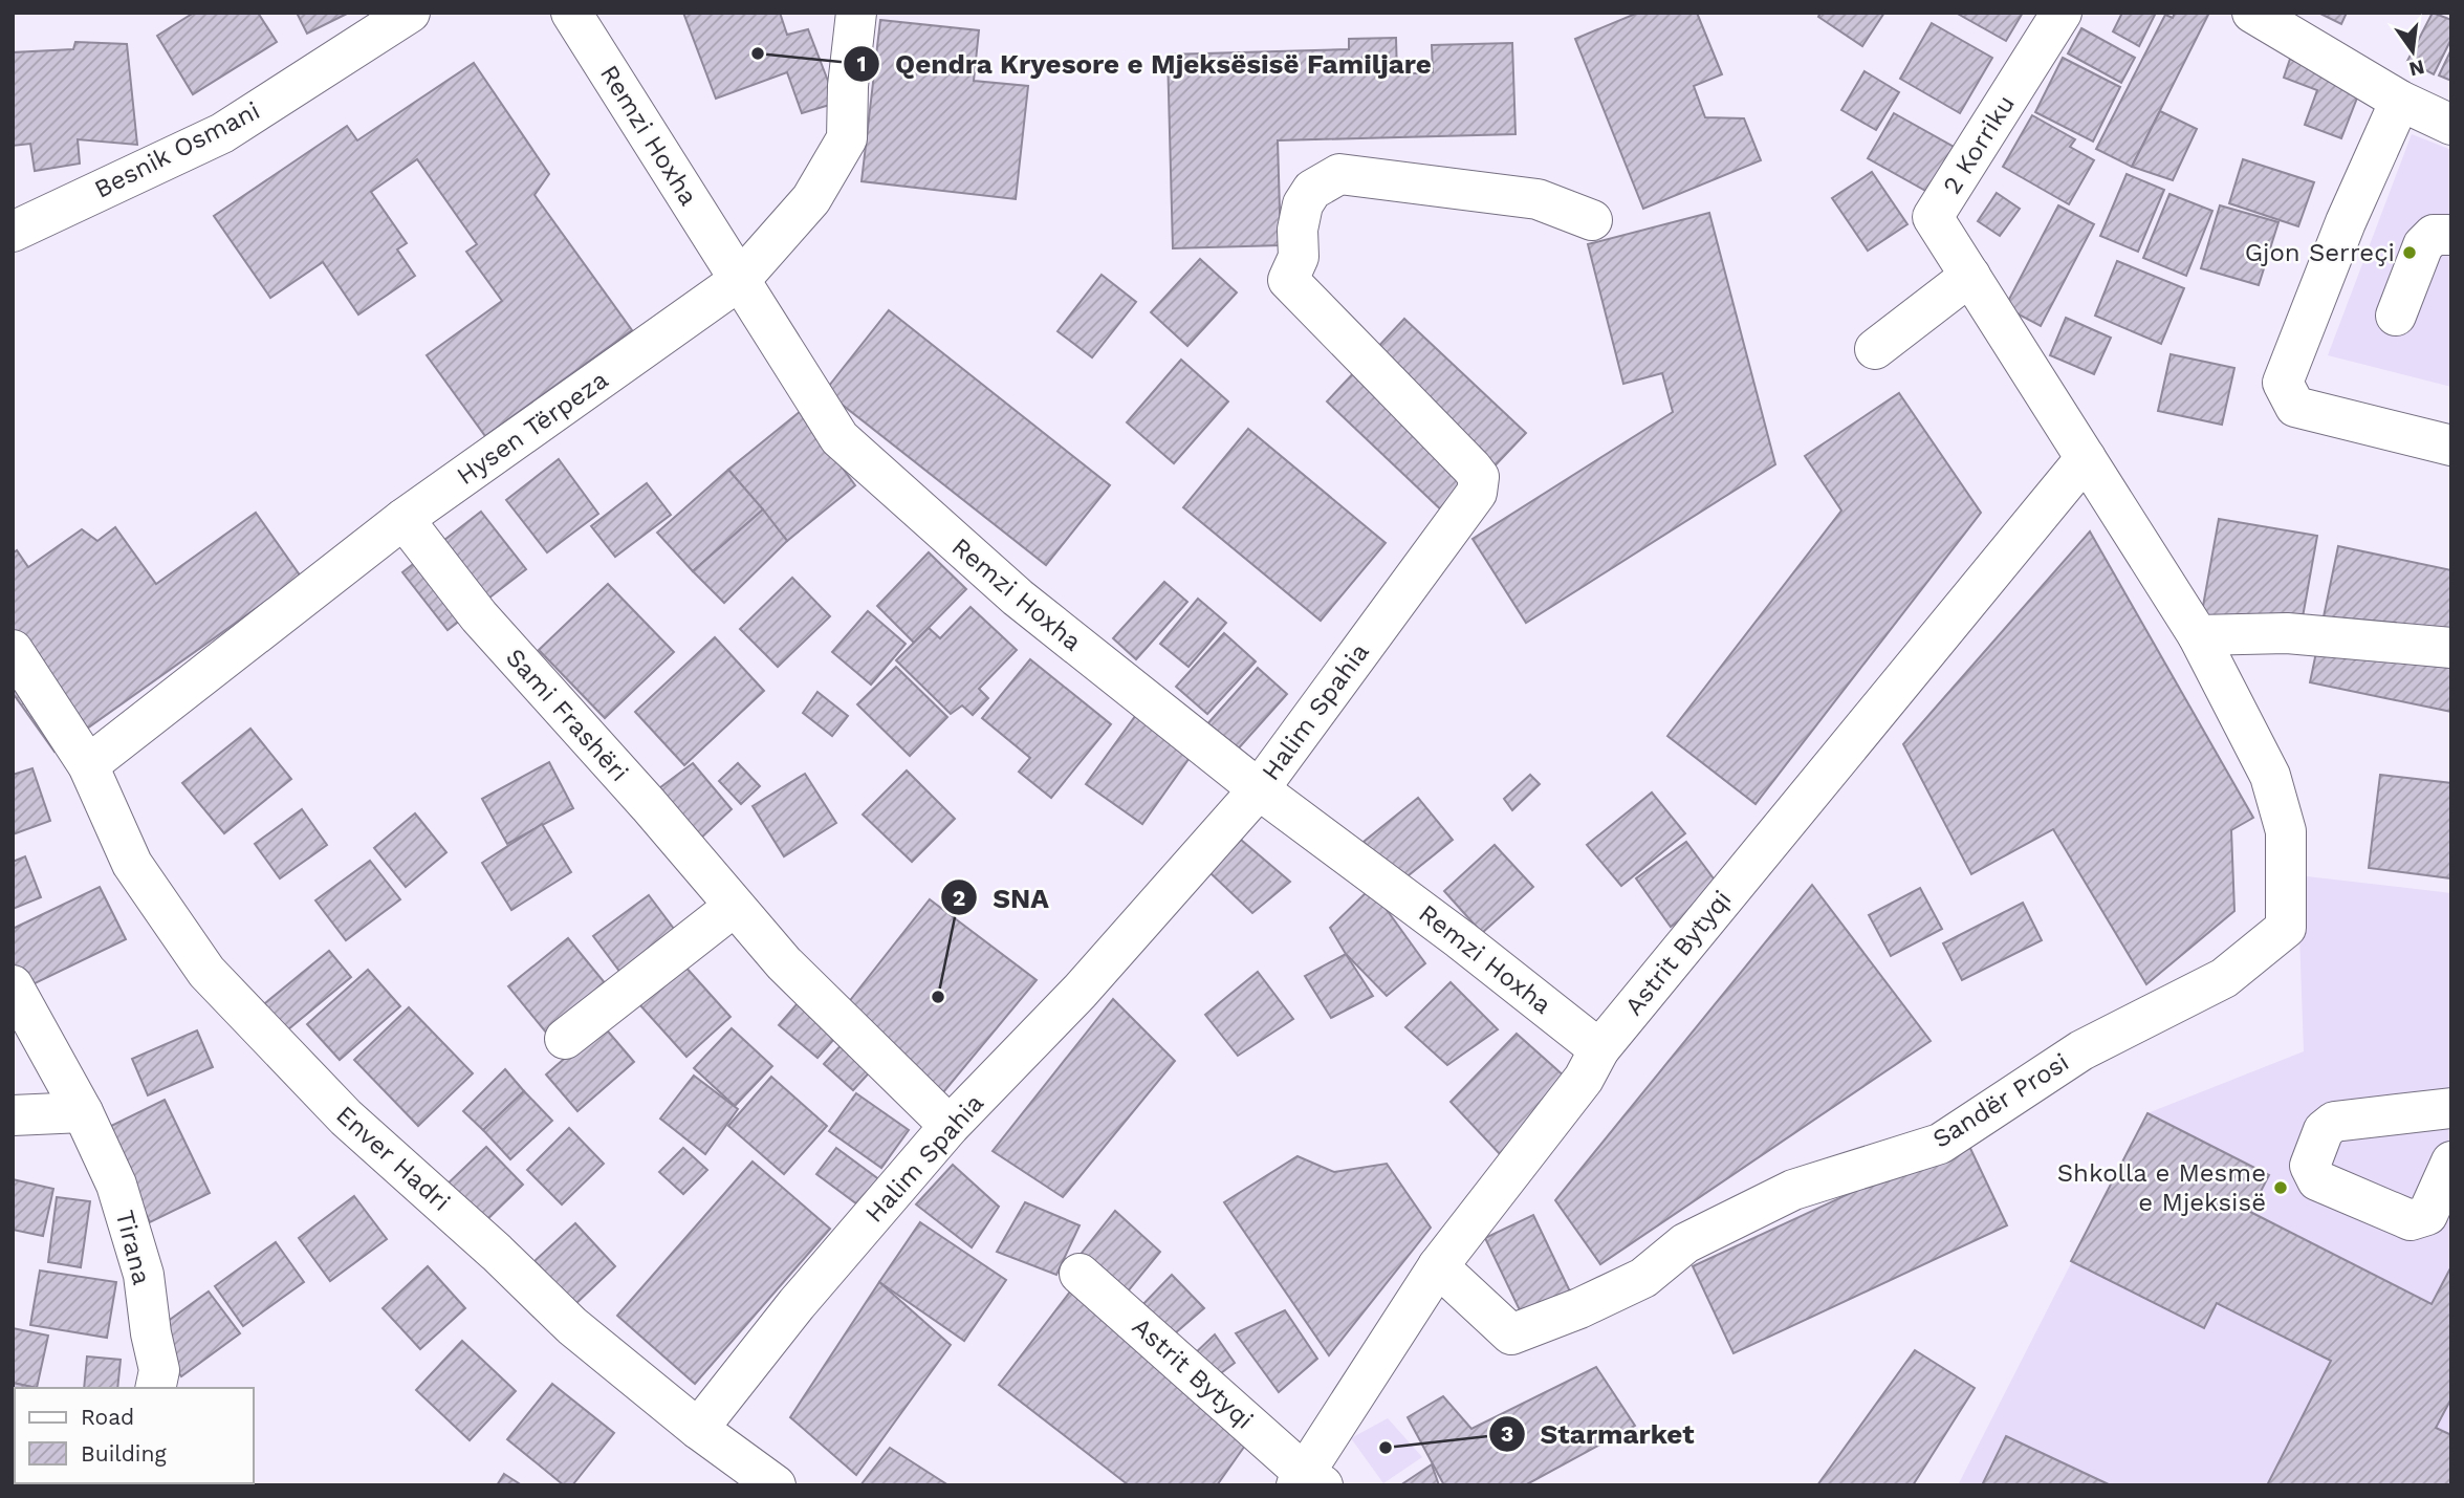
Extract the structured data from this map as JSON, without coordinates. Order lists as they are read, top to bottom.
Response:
{
  "streets": {
    "street": [
      "Remzi Hoxha",
      "2 Korriku",
      "Besnik Osmani",
      "Hysen Tërpeza",
      "Halim Spahia",
      "Sami Frashëri",
      "Astrit Bytyqi",
      "Sandër Prosi",
      "Enver Hadri",
      "Tirana"
    ]
  },
  "crossings": [
    ["Remzi Hoxha", "Hysen Tërpeza"],
    ["Remzi Hoxha", "Halim Spahia"],
    ["Remzi Hoxha", "Astrit Bytyqi"],
    ["2 Korriku", "Astrit Bytyqi"],
    ["Hysen Tërpeza", "Sami Frashëri"],
    ["Hysen Tërpeza", "Enver Hadri"],
    ["Halim Spahia", "Sami Frashëri"],
    ["Halim Spahia", "Enver Hadri"],
    ["Astrit Bytyqi", "Sandër Prosi"]
  ],
  "places": [
    "Qendra Kryesore e Mjeksësisë Familjare",
    "Gjon Serreçi",
    "SNA",
    "Shkolla e Mesme e Mjeksisë",
    "Starmarket"
  ],
  "legend": ["Road", "Building"],
  "north": "bottom"
}
